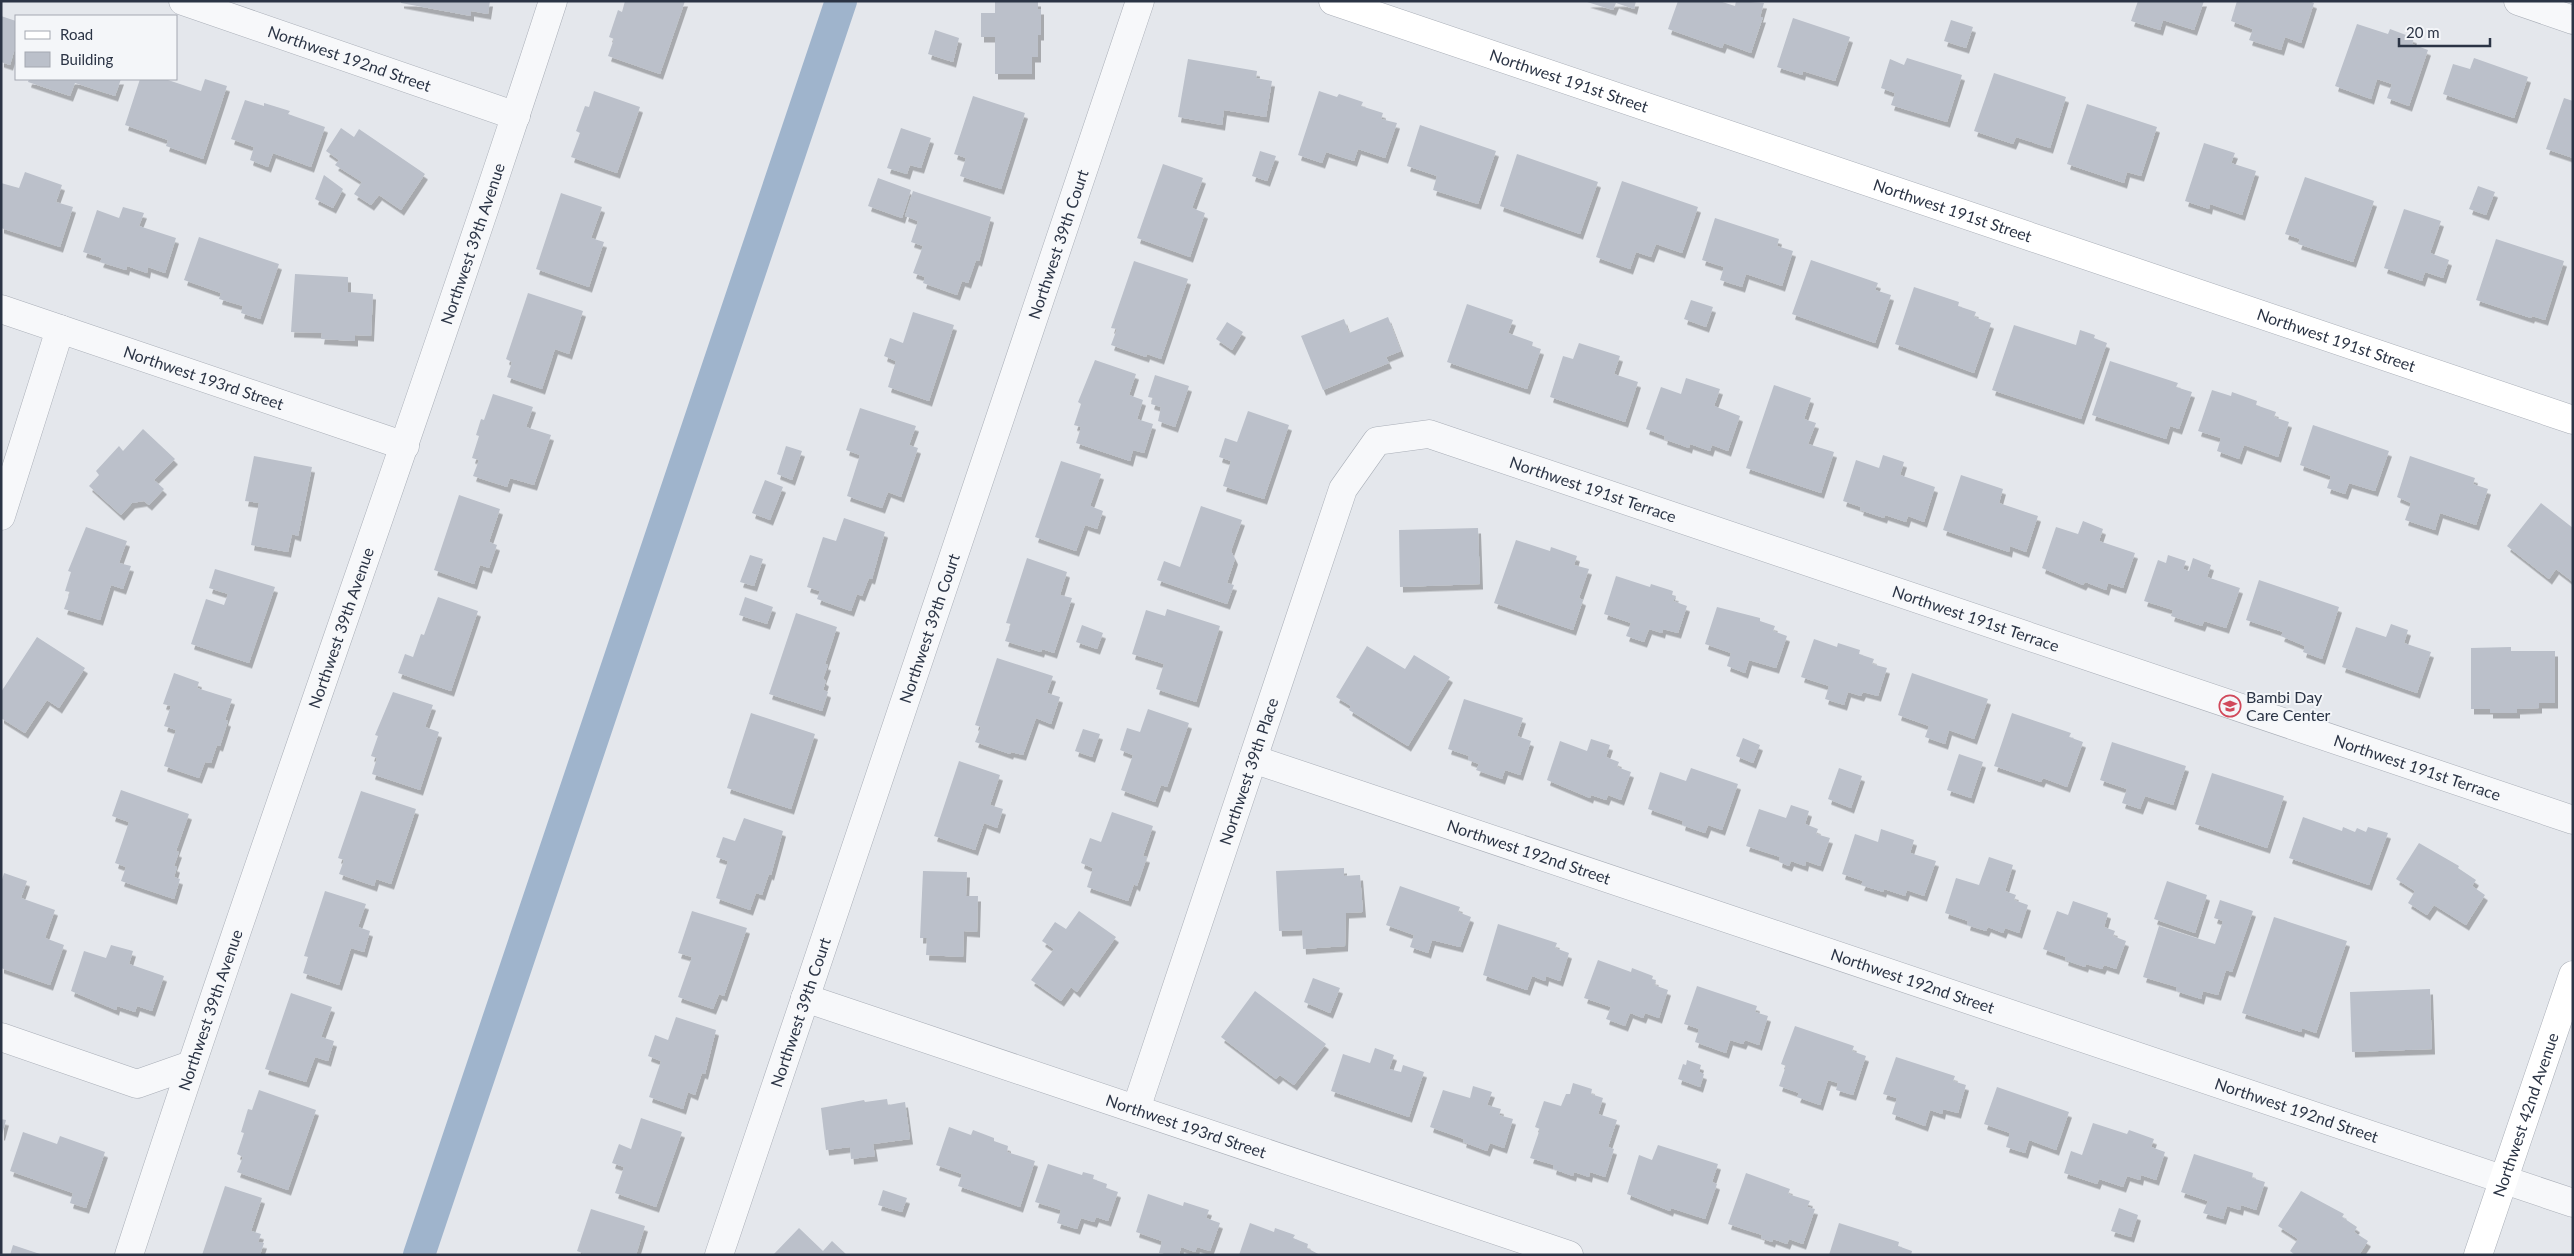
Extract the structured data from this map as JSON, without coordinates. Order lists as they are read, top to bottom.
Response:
{
  "streets": {
    "street": [
      "Northwest 192nd Street",
      "Northwest 191st Street",
      "Northwest 39th Court",
      "Northwest 39th Avenue",
      "Northwest 193rd Street",
      "Northwest 191st Terrace",
      "Northwest 39th Place",
      "Northwest 42nd Avenue"
    ]
  },
  "crossings": [
    ["Northwest 192nd Street", "Northwest 39th Avenue"],
    ["Northwest 192nd Street", "Northwest 39th Place"],
    ["Northwest 192nd Street", "Northwest 42nd Avenue"],
    ["Northwest 39th Court", "Northwest 193rd Street"],
    ["Northwest 39th Avenue", "Northwest 193rd Street"],
    ["Northwest 193rd Street", "Northwest 39th Place"],
    ["Northwest 191st Terrace", "Northwest 39th Place"]
  ],
  "places": {
    "school or university": ["Bambi Day Care Center"]
  },
  "legend": ["Road", "Building"],
  "scale_bar": "20 m"
}
